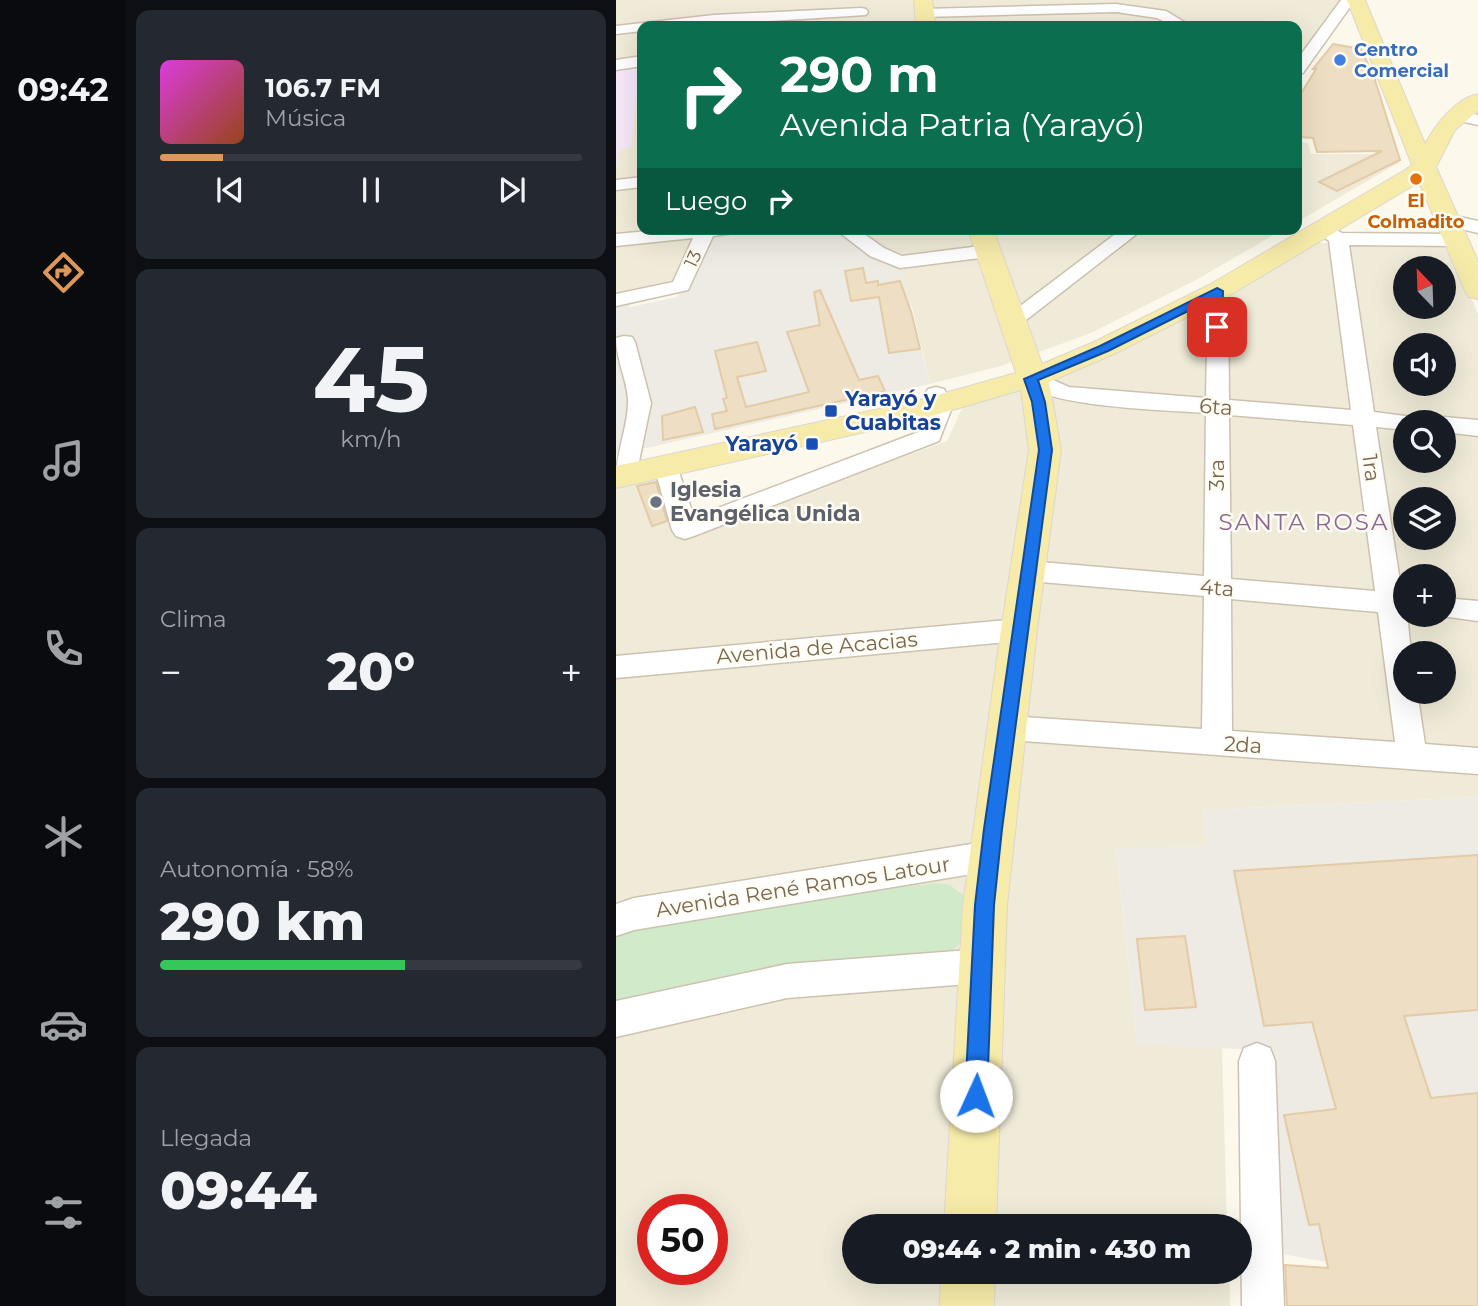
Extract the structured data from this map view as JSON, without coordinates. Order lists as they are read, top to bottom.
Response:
{
  "streets": {
    "street": [
      "13",
      "6ta",
      "1ra",
      "3ra",
      "4ta",
      "Avenida de Acacias",
      "2da",
      "Avenida René Ramos Latour"
    ]
  },
  "crossings": [
    ["6ta", "1ra"],
    ["6ta", "3ra"],
    ["1ra", "2da"],
    ["3ra", "4ta"],
    ["3ra", "2da"]
  ],
  "districts": ["SANTA ROSA"],
  "places": {
    "other": ["Centro Comercial", "El Colmadito", "Iglesia Evangélica Unida"],
    "transit": ["Yarayó y Cuabitas", "Yarayó"]
  },
  "north": "top left",
  "page": {
    "tabs": "09:42",
    "turn": ["290 m", "Avenida Patria (Yarayó)"],
    "song": ["106.7 FM", "Música"],
    "then": "Luego",
    "map_buttons": ["+", "−"],
    "tile": [
      ["45", "km/h"],
      "Clima",
      ["Autonomía · 58%", "290 km"],
      ["Llegada", "09:44"]
    ],
    "heat": ["−", "20°", "+"],
    "limit": "50",
    "trip": "09:44 · 2 min · 430 m"
  }
}
